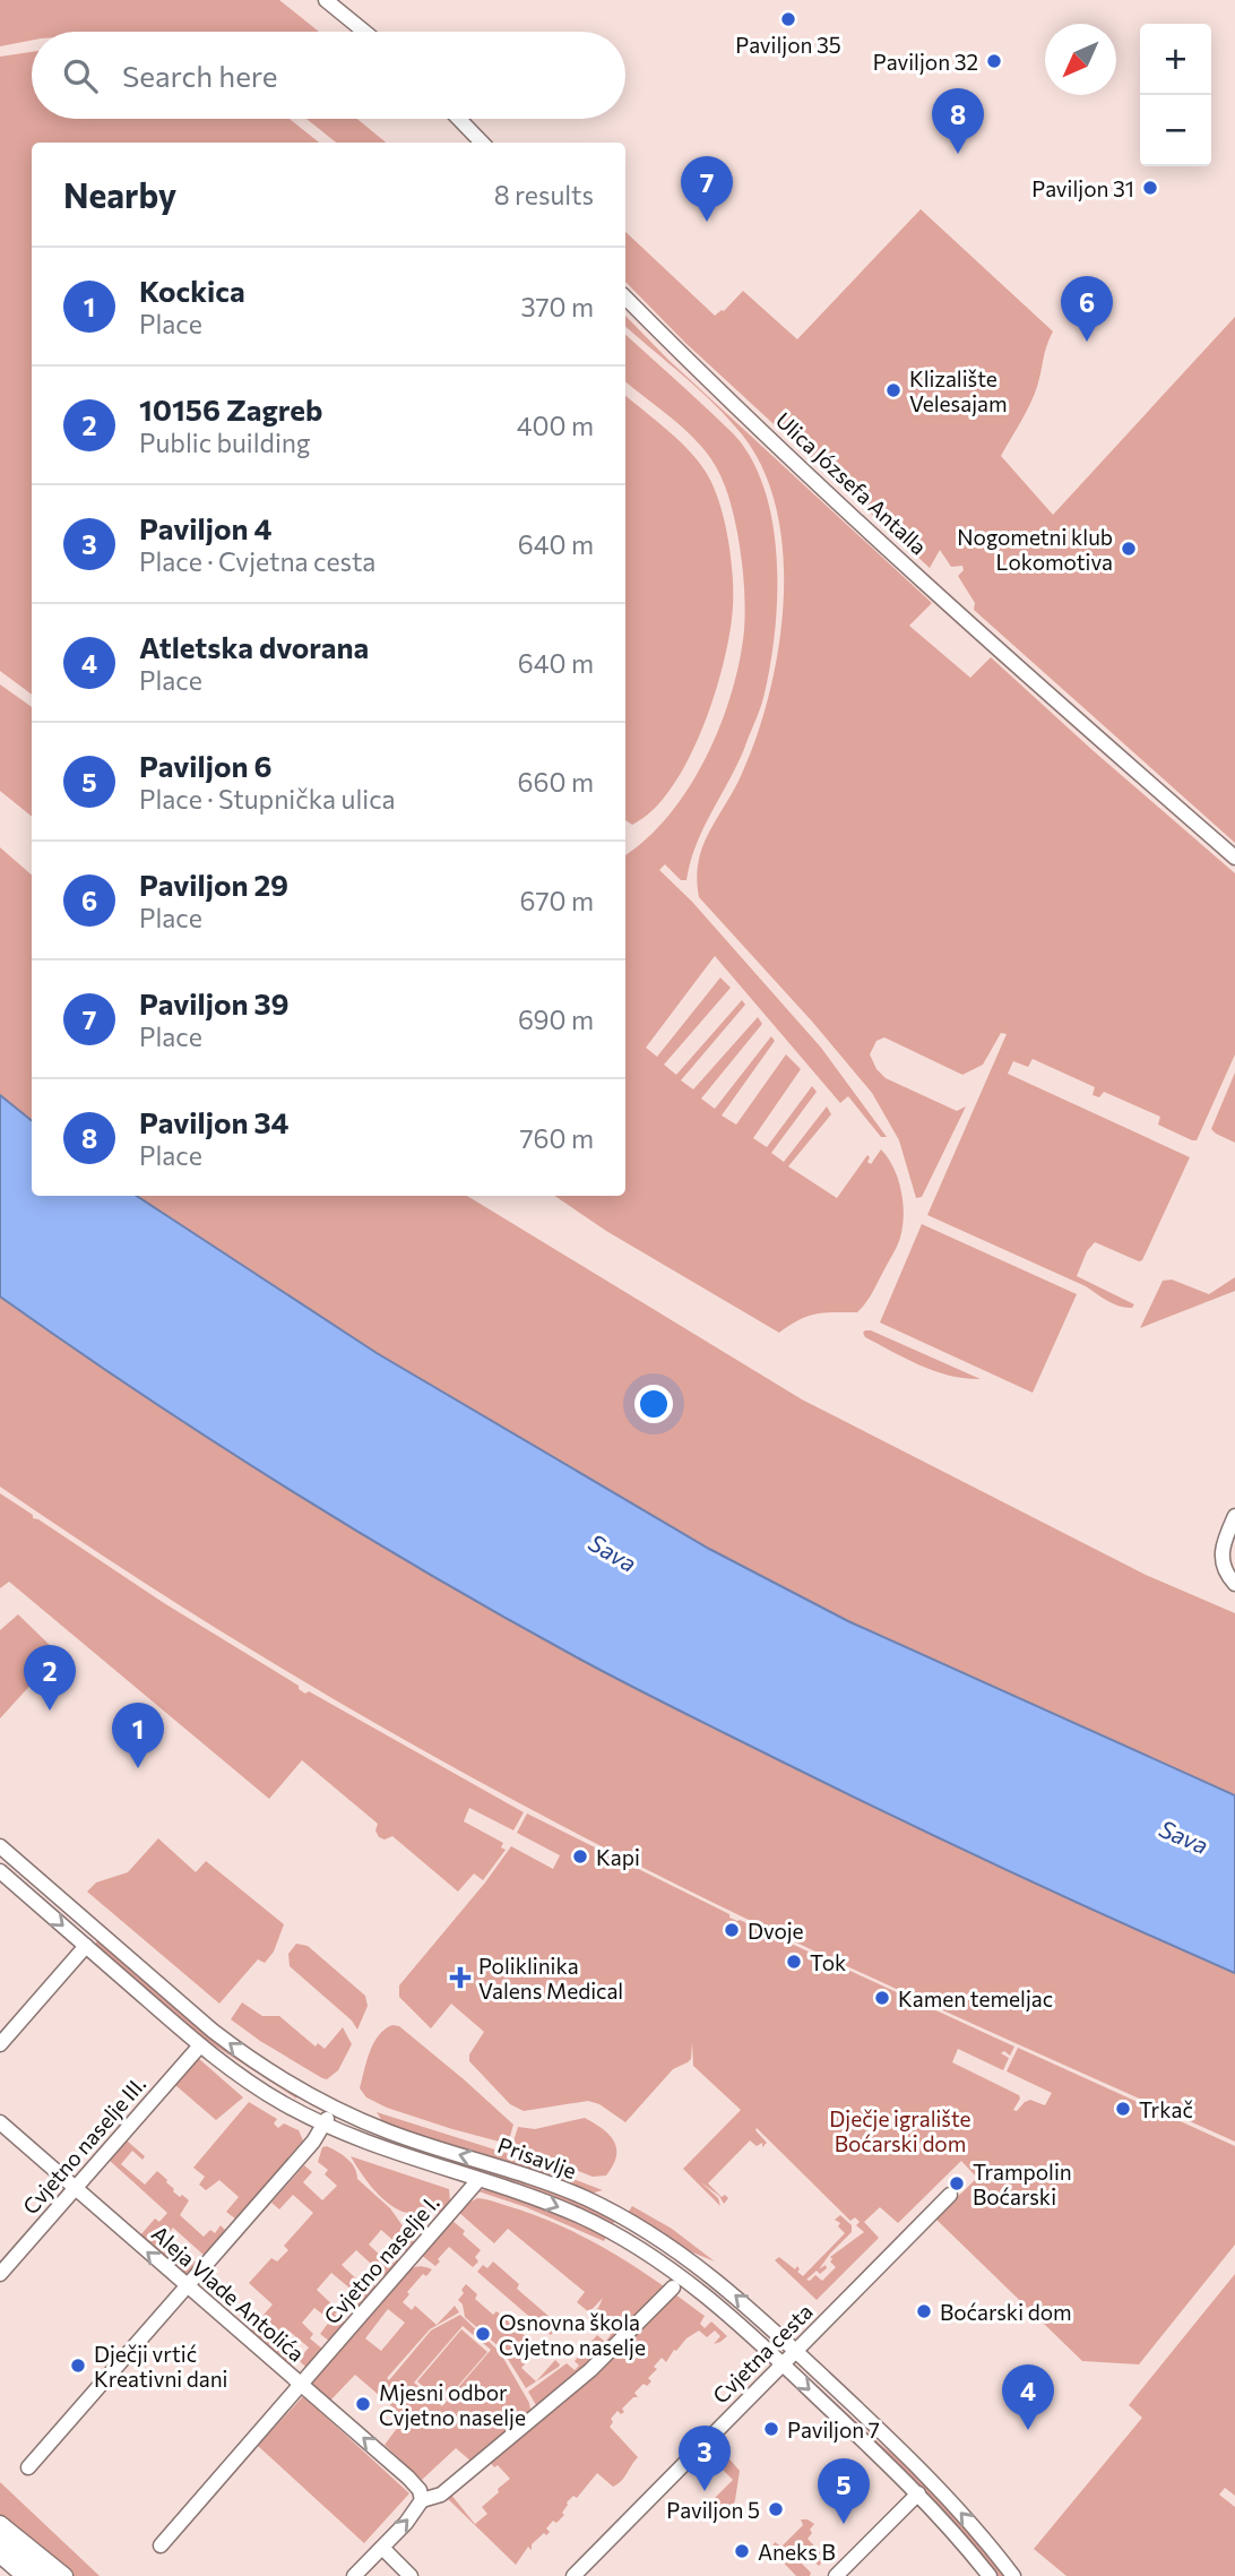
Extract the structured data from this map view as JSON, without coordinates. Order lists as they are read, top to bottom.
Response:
{
  "streets": {
    "street": [
      "Ulica Józsefa Antalla",
      "Cvjetno naselje III.",
      "Prisavlje",
      "Cvjetno naselje I.",
      "Aleja Vlade Antolića",
      "Cvjetna cesta"
    ]
  },
  "crossings": [
    ["Cvjetno naselje III.", "Prisavlje"],
    ["Cvjetno naselje III.", "Aleja Vlade Antolića"],
    ["Prisavlje", "Cvjetno naselje I."],
    ["Prisavlje", "Cvjetna cesta"],
    ["Cvjetno naselje I.", "Aleja Vlade Antolića"]
  ],
  "one_way": ["Aleja Vlade Antolića"],
  "water": ["Sava"],
  "parks": ["Dječje igralište Boćarski dom"],
  "places": {
    "other": [
      "Paviljon 35",
      "Paviljon 32",
      "Paviljon 31",
      "Klizalište Velesajam",
      "Nogometni klub Lokomotiva",
      "Kapi",
      "Dvoje",
      "Tok",
      "Kamen temeljac",
      "Trkač",
      "Trampolin Boćarski",
      "Boćarski dom",
      "Osnovna škola Cvjetno naselje",
      "Dječji vrtić Kreativni dani",
      "Mjesni odbor Cvjetno naselje",
      "Paviljon 7",
      "Paviljon 5",
      "Aneks B"
    ],
    "health": ["Poliklinika Valens Medical"]
  },
  "north": "bottom left",
  "page": {
    "map_buttons": ["+", "−"],
    "search": "Search here",
    "pins": [
      "8",
      "7",
      "6",
      "2",
      "1",
      "4",
      "3",
      "5"
    ],
    "heading": ["Nearby", "8 results"],
    "list": [
      {
        "mark": "1",
        "name": "Kockica",
        "note": "Place",
        "value": "370 m"
      },
      {
        "mark": "2",
        "name": "10156 Zagreb",
        "note": "Public building",
        "value": "400 m"
      },
      {
        "mark": "3",
        "name": "Paviljon 4",
        "note": "Place · Cvjetna cesta",
        "value": "640 m"
      },
      {
        "mark": "4",
        "name": "Atletska dvorana",
        "note": "Place",
        "value": "640 m"
      },
      {
        "mark": "5",
        "name": "Paviljon 6",
        "note": "Place · Stupnička ulica",
        "value": "660 m"
      },
      {
        "mark": "6",
        "name": "Paviljon 29",
        "note": "Place",
        "value": "670 m"
      },
      {
        "mark": "7",
        "name": "Paviljon 39",
        "note": "Place",
        "value": "690 m"
      },
      {
        "mark": "8",
        "name": "Paviljon 34",
        "note": "Place",
        "value": "760 m"
      }
    ]
  }
}
